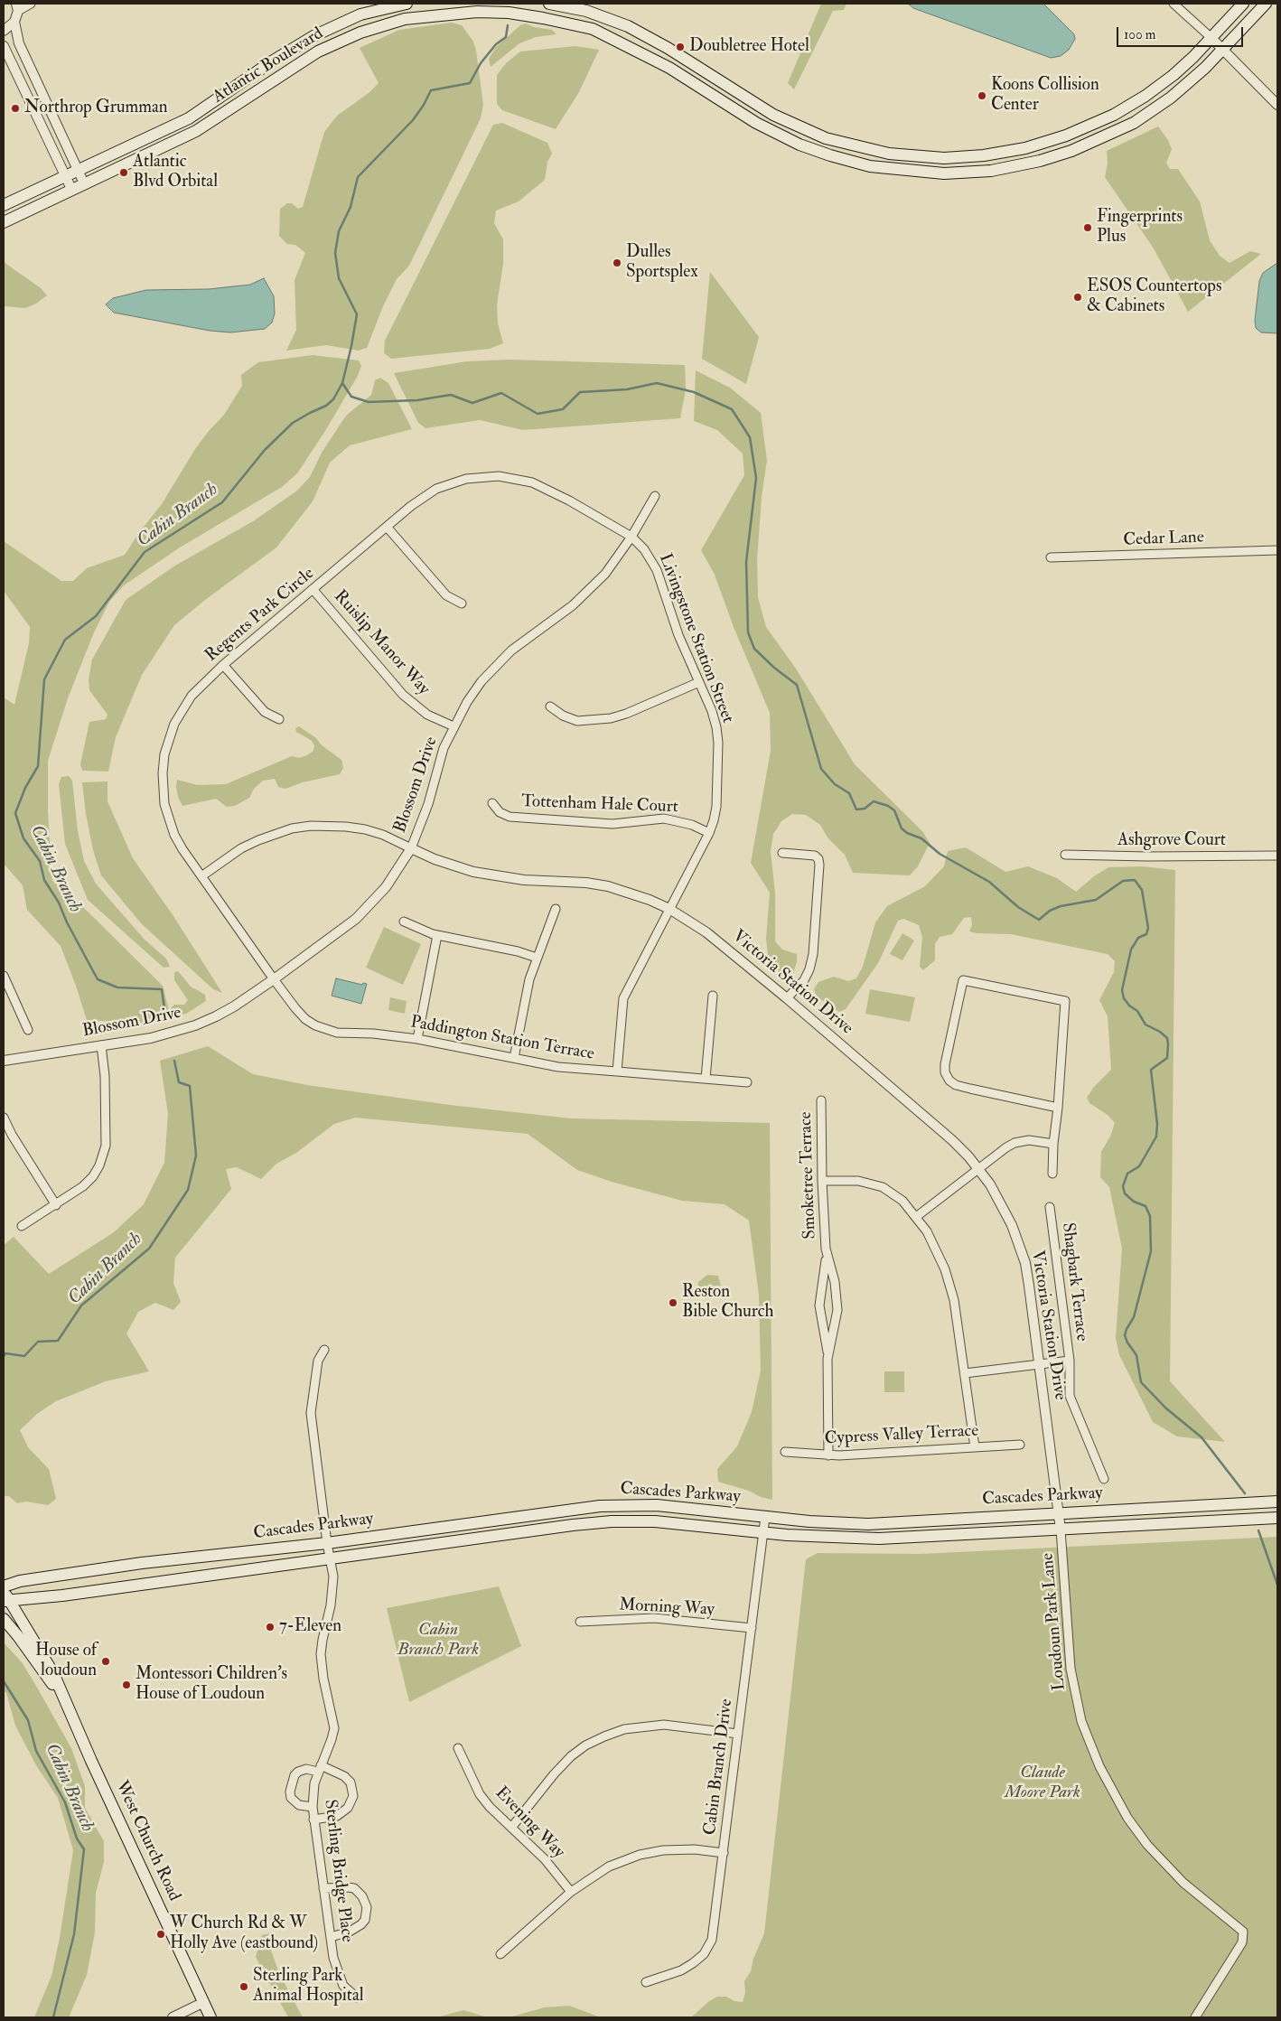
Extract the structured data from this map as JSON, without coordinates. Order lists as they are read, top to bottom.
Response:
{
  "streets": {
    "main road": ["Atlantic Boulevard", "Cascades Parkway", "West Church Road"],
    "street": [
      "Cedar Lane",
      "Regents Park Circle",
      "Livingstone Station Street",
      "Ruislip Manor Way",
      "Blossom Drive",
      "Tottenham Hale Court",
      "Ashgrove Court",
      "Victoria Station Drive",
      "Paddington Station Terrace",
      "Smoketree Terrace",
      "Shagbark Terrace",
      "Cypress Valley Terrace",
      "Morning Way",
      "Loudoun Park Lane",
      "Cabin Branch Drive",
      "Evening Way",
      "Sterling Bridge Place"
    ]
  },
  "crossings": [
    ["Regents Park Circle", "Livingstone Station Street"],
    ["Regents Park Circle", "Ruislip Manor Way"],
    ["Regents Park Circle", "Blossom Drive"],
    ["Regents Park Circle", "Victoria Station Drive"],
    ["Regents Park Circle", "Paddington Station Terrace"],
    ["Livingstone Station Street", "Blossom Drive"],
    ["Livingstone Station Street", "Tottenham Hale Court"],
    ["Livingstone Station Street", "Victoria Station Drive"],
    ["Livingstone Station Street", "Paddington Station Terrace"],
    ["Ruislip Manor Way", "Blossom Drive"],
    ["Blossom Drive", "Victoria Station Drive"],
    ["Blossom Drive", "Paddington Station Terrace"],
    ["Victoria Station Drive", "Shagbark Terrace"],
    ["Victoria Station Drive", "Cascades Parkway"],
    ["Victoria Station Drive", "Loudoun Park Lane"],
    ["Smoketree Terrace", "Cypress Valley Terrace"],
    ["Cascades Parkway", "Loudoun Park Lane"],
    ["Cascades Parkway", "Cabin Branch Drive"],
    ["Cascades Parkway", "West Church Road"],
    ["Cascades Parkway", "Sterling Bridge Place"],
    ["Morning Way", "Cabin Branch Drive"]
  ],
  "water": ["Cabin Branch"],
  "parks": ["Cabin Branch Park", "Claude Moore Park"],
  "places": [
    "Doubletree Hotel",
    "Koons Collision Center",
    "Northrop Grumman",
    "Atlantic Blvd Orbital",
    "Fingerprints Plus",
    "Dulles Sportsplex",
    "ESOS Countertops & Cabinets",
    "Reston Bible Church",
    "7-Eleven",
    "House of loudoun",
    "Montessori Children's House of Loudoun",
    "W Church Rd & W Holly Ave (eastbound)",
    "Sterling Park Animal Hospital"
  ],
  "scale_bar": "100 m"
}
